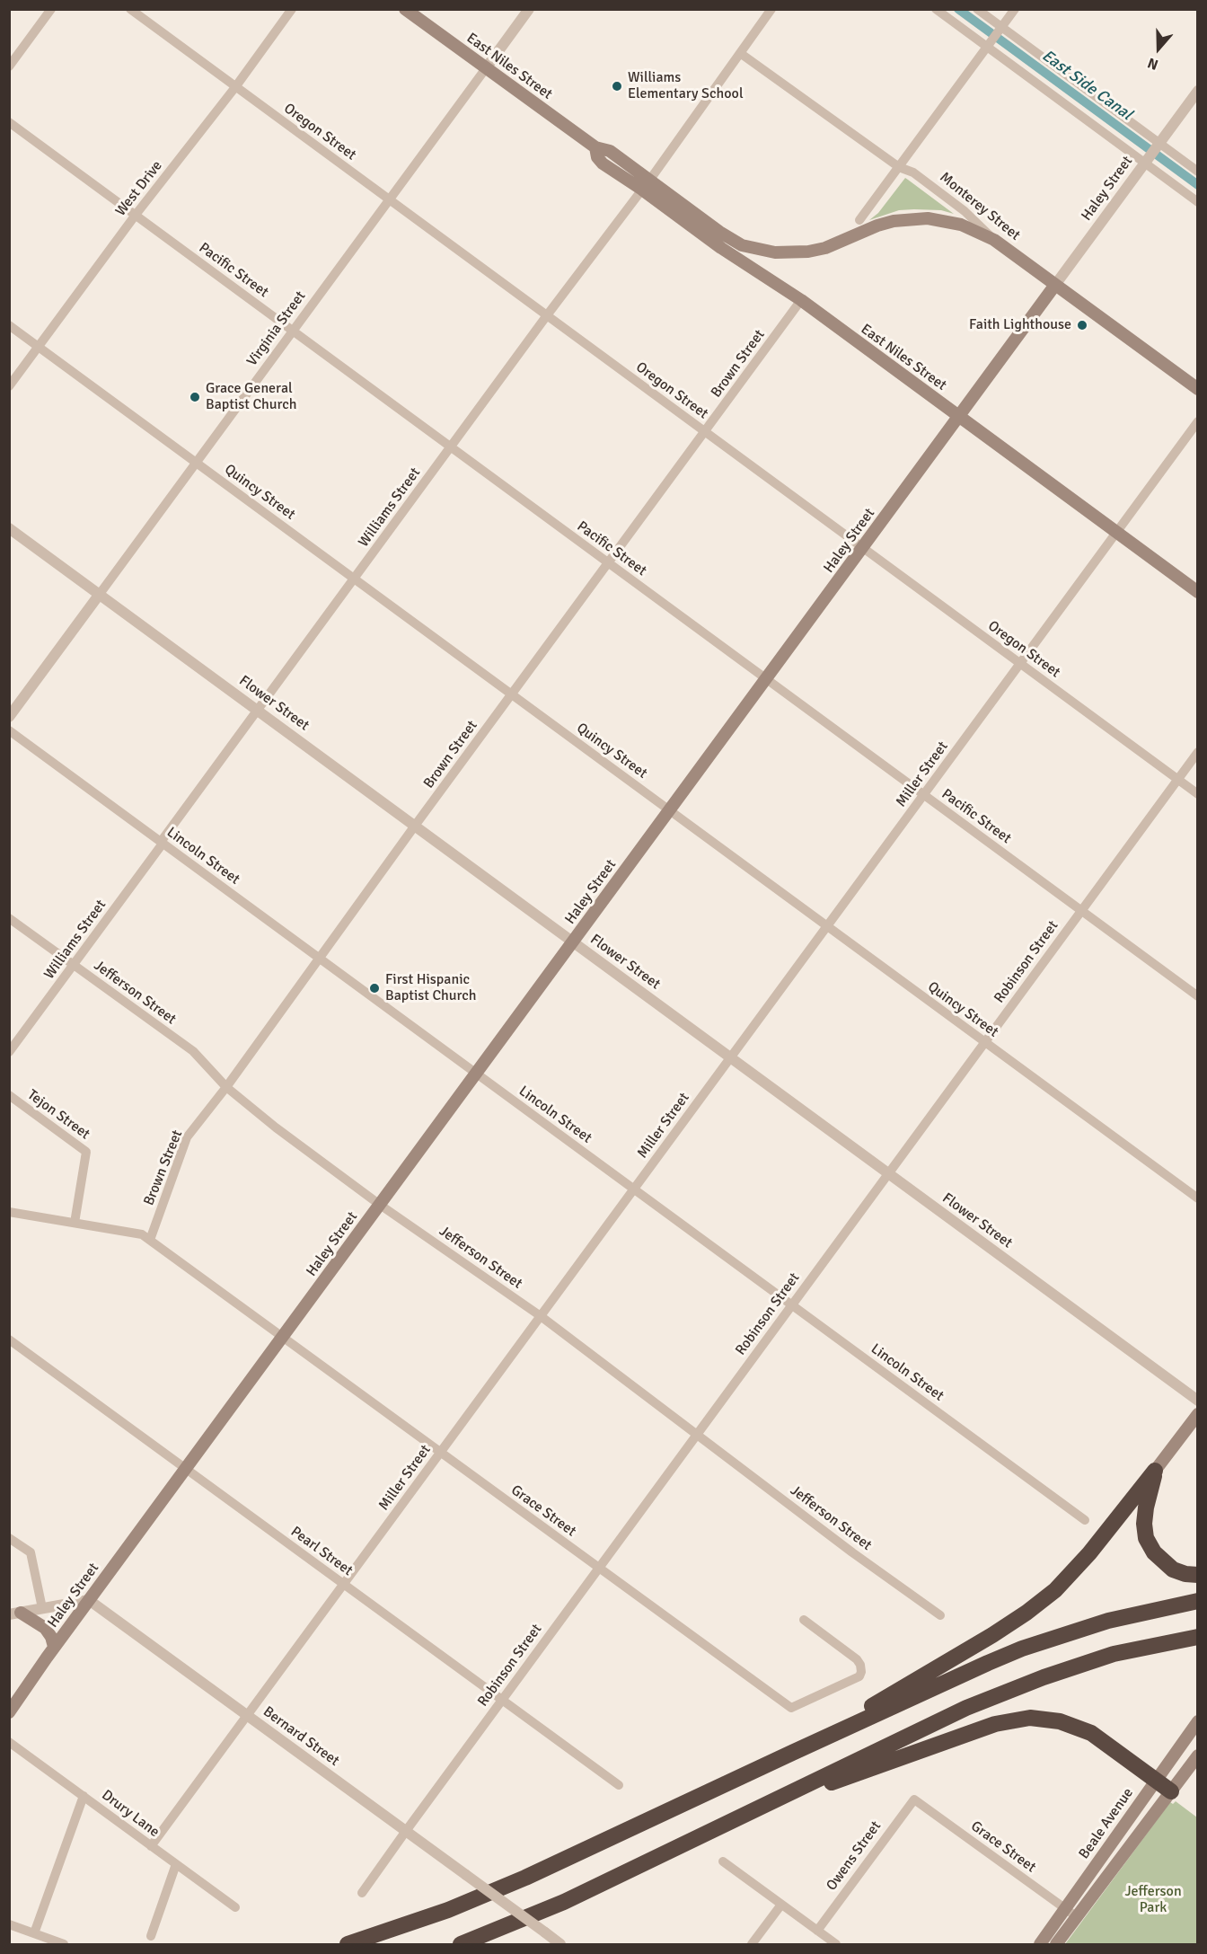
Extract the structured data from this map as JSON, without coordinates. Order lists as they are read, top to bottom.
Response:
{
  "streets": {
    "main road": [
      "East Niles Street",
      "Haley Street",
      "Monterey Street",
      "Beale Avenue"
    ],
    "street": [
      "Oregon Street",
      "West Drive",
      "Pacific Street",
      "Virginia Street",
      "Brown Street",
      "Quincy Street",
      "Williams Street",
      "Flower Street",
      "Miller Street",
      "Lincoln Street",
      "Robinson Street",
      "Jefferson Street",
      "Tejon Street",
      "Grace Street",
      "Pearl Street",
      "Bernard Street",
      "Drury Lane",
      "Owens Street"
    ]
  },
  "crossings": [
    ["East Niles Street", "Haley Street"],
    ["East Niles Street", "Monterey Street"],
    ["East Niles Street", "Virginia Street"],
    ["East Niles Street", "Brown Street"],
    ["East Niles Street", "Williams Street"],
    ["East Niles Street", "Miller Street"],
    ["Oregon Street", "West Drive"],
    ["Oregon Street", "Haley Street"],
    ["Oregon Street", "Virginia Street"],
    ["Oregon Street", "Brown Street"],
    ["Oregon Street", "Williams Street"],
    ["Oregon Street", "Miller Street"],
    ["Oregon Street", "Robinson Street"],
    ["West Drive", "Pacific Street"],
    ["West Drive", "Quincy Street"],
    ["Haley Street", "Monterey Street"],
    ["Haley Street", "Pacific Street"],
    ["Haley Street", "Quincy Street"],
    ["Haley Street", "Flower Street"],
    ["Haley Street", "Lincoln Street"],
    ["Haley Street", "Jefferson Street"],
    ["Haley Street", "Grace Street"],
    ["Haley Street", "Pearl Street"],
    ["Haley Street", "Bernard Street"],
    ["Monterey Street", "Williams Street"],
    ["Pacific Street", "Virginia Street"],
    ["Pacific Street", "Brown Street"],
    ["Pacific Street", "Williams Street"],
    ["Pacific Street", "Miller Street"],
    ["Pacific Street", "Robinson Street"],
    ["Virginia Street", "Quincy Street"],
    ["Virginia Street", "Flower Street"],
    ["Brown Street", "Quincy Street"],
    ["Brown Street", "Flower Street"],
    ["Brown Street", "Lincoln Street"],
    ["Brown Street", "Jefferson Street"],
    ["Brown Street", "Grace Street"],
    ["Quincy Street", "Williams Street"],
    ["Quincy Street", "Miller Street"],
    ["Quincy Street", "Robinson Street"],
    ["Williams Street", "Flower Street"],
    ["Williams Street", "Lincoln Street"],
    ["Williams Street", "Jefferson Street"],
    ["Flower Street", "Miller Street"],
    ["Flower Street", "Robinson Street"],
    ["Miller Street", "Lincoln Street"],
    ["Miller Street", "Jefferson Street"],
    ["Miller Street", "Grace Street"],
    ["Miller Street", "Pearl Street"],
    ["Miller Street", "Bernard Street"],
    ["Miller Street", "Drury Lane"],
    ["Lincoln Street", "Robinson Street"],
    ["Robinson Street", "Jefferson Street"],
    ["Robinson Street", "Grace Street"],
    ["Robinson Street", "Pearl Street"],
    ["Robinson Street", "Bernard Street"],
    ["Tejon Street", "Grace Street"],
    ["Grace Street", "Beale Avenue"],
    ["Grace Street", "Owens Street"]
  ],
  "water": ["East Side Canal"],
  "parks": ["Jefferson Park"],
  "places": [
    "Williams Elementary School",
    "Faith Lighthouse",
    "Grace General Baptist Church",
    "First Hispanic Baptist Church"
  ],
  "north": "bottom"
}
